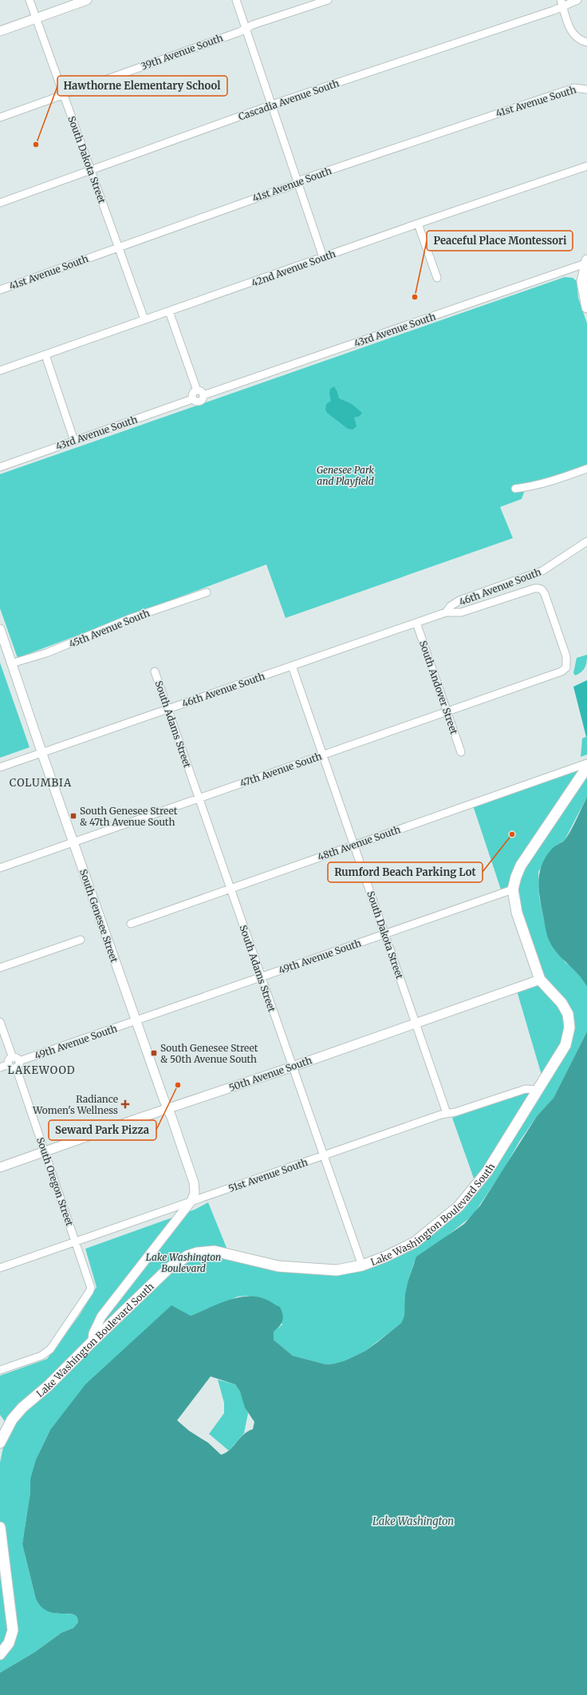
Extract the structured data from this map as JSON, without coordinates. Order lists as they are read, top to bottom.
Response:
{
  "streets": {
    "main road": ["Lake Washington Boulevard South"],
    "street": [
      "39th Avenue South",
      "Cascadia Avenue South",
      "41st Avenue South",
      "South Dakota Street",
      "42nd Avenue South",
      "43rd Avenue South",
      "46th Avenue South",
      "45th Avenue South",
      "South Andover Street",
      "South Adams Street",
      "47th Avenue South",
      "48th Avenue South",
      "South Genesee Street",
      "49th Avenue South",
      "50th Avenue South",
      "51st Avenue South",
      "South Oregon Street"
    ]
  },
  "crossings": [
    ["39th Avenue South", "South Dakota Street"],
    ["Cascadia Avenue South", "South Dakota Street"],
    ["41st Avenue South", "South Dakota Street"],
    ["South Dakota Street", "42nd Avenue South"],
    ["South Dakota Street", "46th Avenue South"],
    ["South Dakota Street", "47th Avenue South"],
    ["South Dakota Street", "48th Avenue South"],
    ["South Dakota Street", "49th Avenue South"],
    ["South Dakota Street", "50th Avenue South"],
    ["South Dakota Street", "51st Avenue South"],
    ["46th Avenue South", "South Andover Street"],
    ["46th Avenue South", "South Adams Street"],
    ["46th Avenue South", "47th Avenue South"],
    ["46th Avenue South", "South Genesee Street"],
    ["45th Avenue South", "South Genesee Street"],
    ["South Andover Street", "47th Avenue South"],
    ["South Adams Street", "47th Avenue South"],
    ["South Adams Street", "48th Avenue South"],
    ["South Adams Street", "49th Avenue South"],
    ["South Adams Street", "50th Avenue South"],
    ["South Adams Street", "51st Avenue South"],
    ["South Adams Street", "Lake Washington Boulevard South"],
    ["47th Avenue South", "South Genesee Street"],
    ["South Genesee Street", "49th Avenue South"],
    ["South Genesee Street", "50th Avenue South"],
    ["South Genesee Street", "51st Avenue South"],
    ["49th Avenue South", "South Oregon Street"],
    ["49th Avenue South", "Lake Washington Boulevard South"],
    ["50th Avenue South", "South Oregon Street"],
    ["50th Avenue South", "Lake Washington Boulevard South"],
    ["51st Avenue South", "South Oregon Street"],
    ["51st Avenue South", "Lake Washington Boulevard South"]
  ],
  "districts": ["COLUMBIA", "LAKEWOOD"],
  "water": ["Lake Washington"],
  "parks": ["Genesee Park and Playfield", "Lake Washington Boulevard"],
  "places": {
    "other": [
      "Hawthorne Elementary School",
      "Peaceful Place Montessori",
      "Rumford Beach Parking Lot",
      "Seward Park Pizza"
    ],
    "transit": ["South Genesee Street & 47th Avenue South", "South Genesee Street & 50th Avenue South"],
    "health": ["Radiance Women's Wellness"]
  }
}
